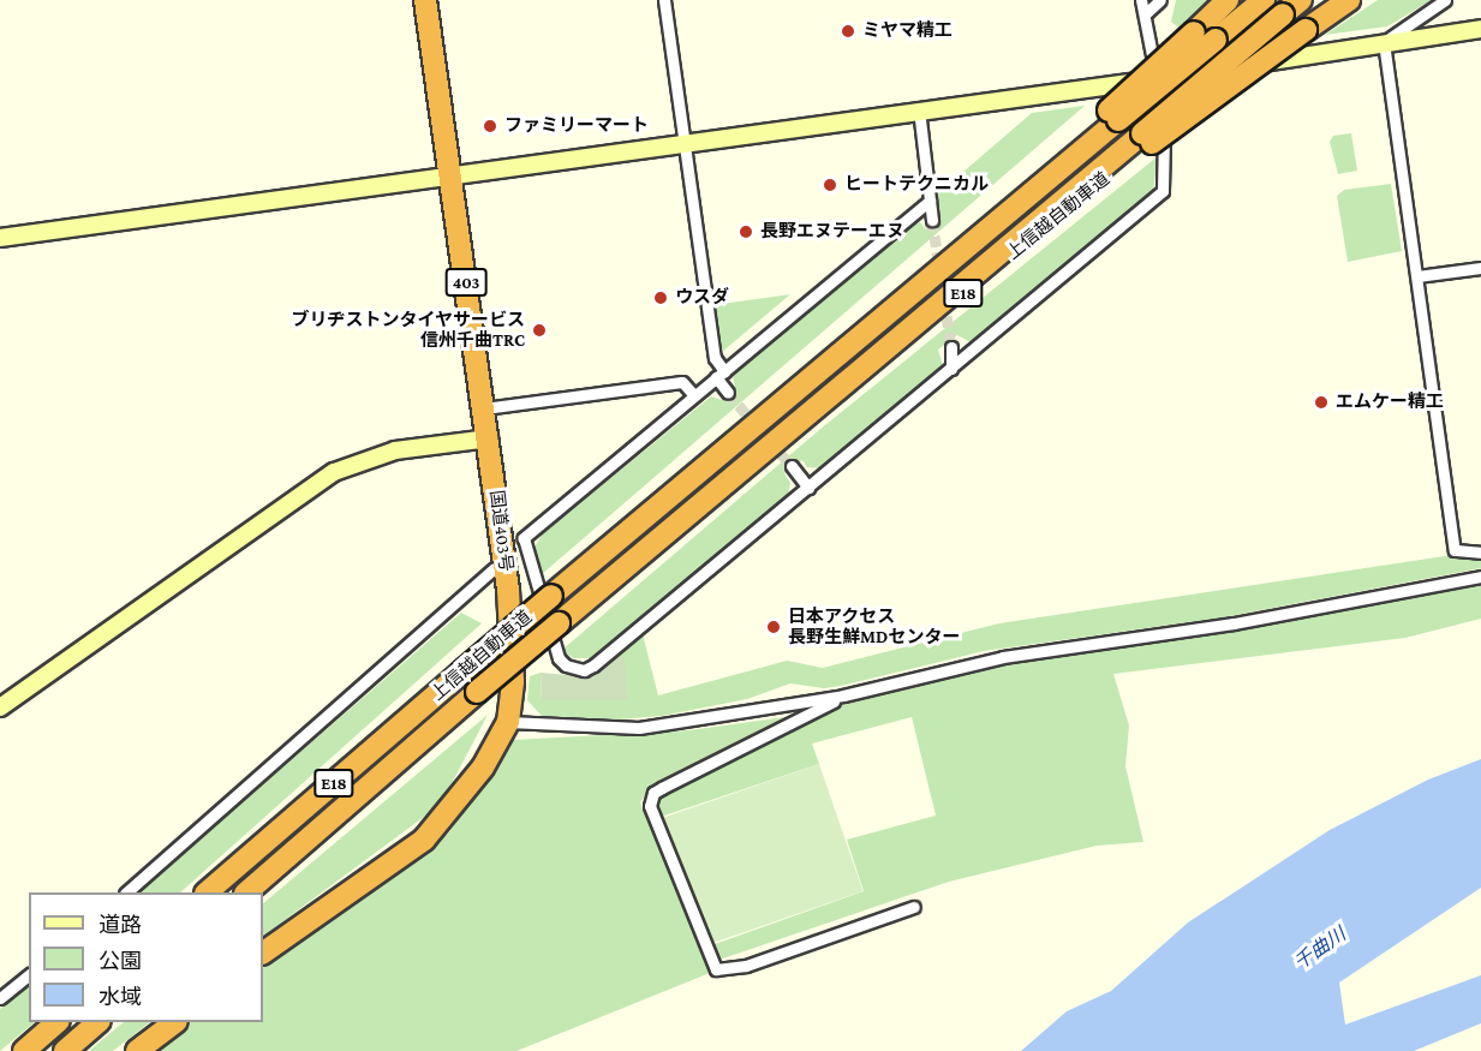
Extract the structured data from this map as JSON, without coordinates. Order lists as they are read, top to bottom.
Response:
{
  "streets": {
    "highway": [
      "上信越自動車道",
      "403",
      "E18",
      "国道403号"
    ]
  },
  "water": ["千曲川"],
  "places": [
    "ミヤマ精工",
    "ファミリーマート",
    "ヒートテクニカル",
    "長野エヌテーエヌ",
    "ウスダ",
    "ブリヂストンタイヤサービス 信州千曲TRC",
    "エムケー精工",
    "日本アクセス 長野生鮮MDセンター"
  ],
  "legend": ["道路", "公園", "水域"]
}
